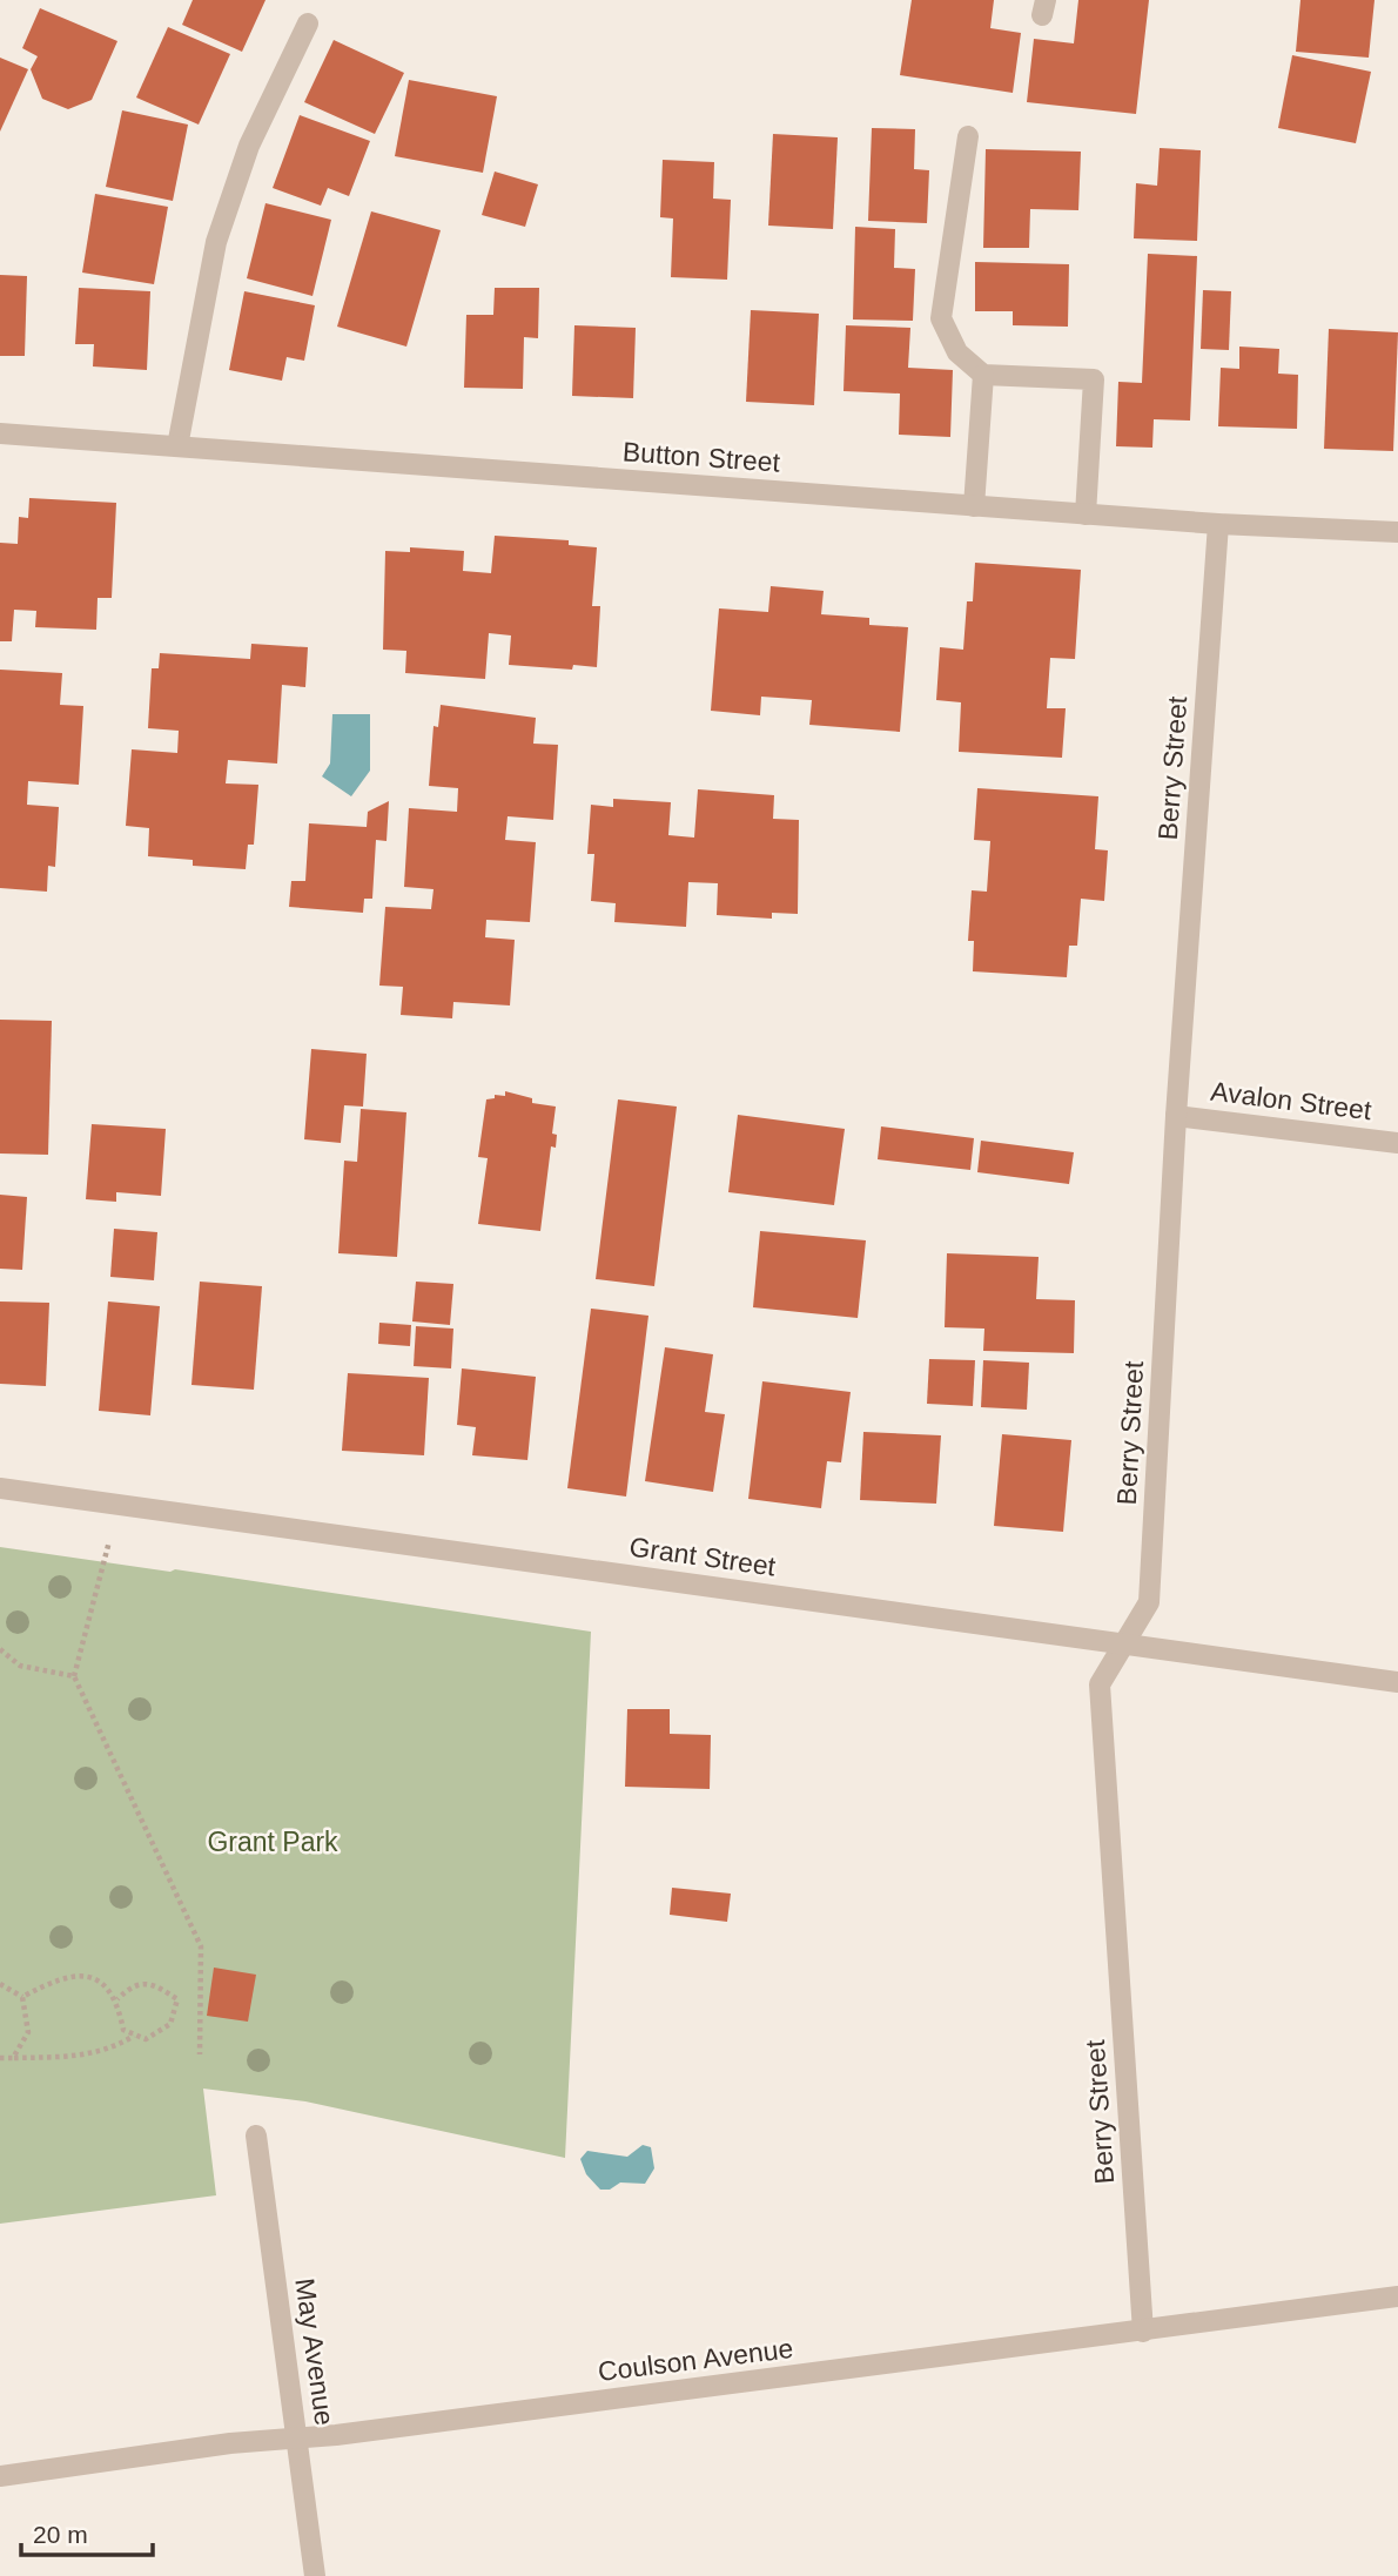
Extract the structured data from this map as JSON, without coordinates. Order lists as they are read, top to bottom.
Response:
{
  "streets": {
    "street": [
      "Button Street",
      "Berry Street",
      "Avalon Street",
      "Grant Street",
      "May Avenue",
      "Coulson Avenue"
    ]
  },
  "crossings": [
    ["Button Street", "Berry Street"],
    ["Berry Street", "Avalon Street"],
    ["Berry Street", "Grant Street"],
    ["Berry Street", "Coulson Avenue"],
    ["May Avenue", "Coulson Avenue"]
  ],
  "parks": ["Grant Park"],
  "scale_bar": "20 m"
}
